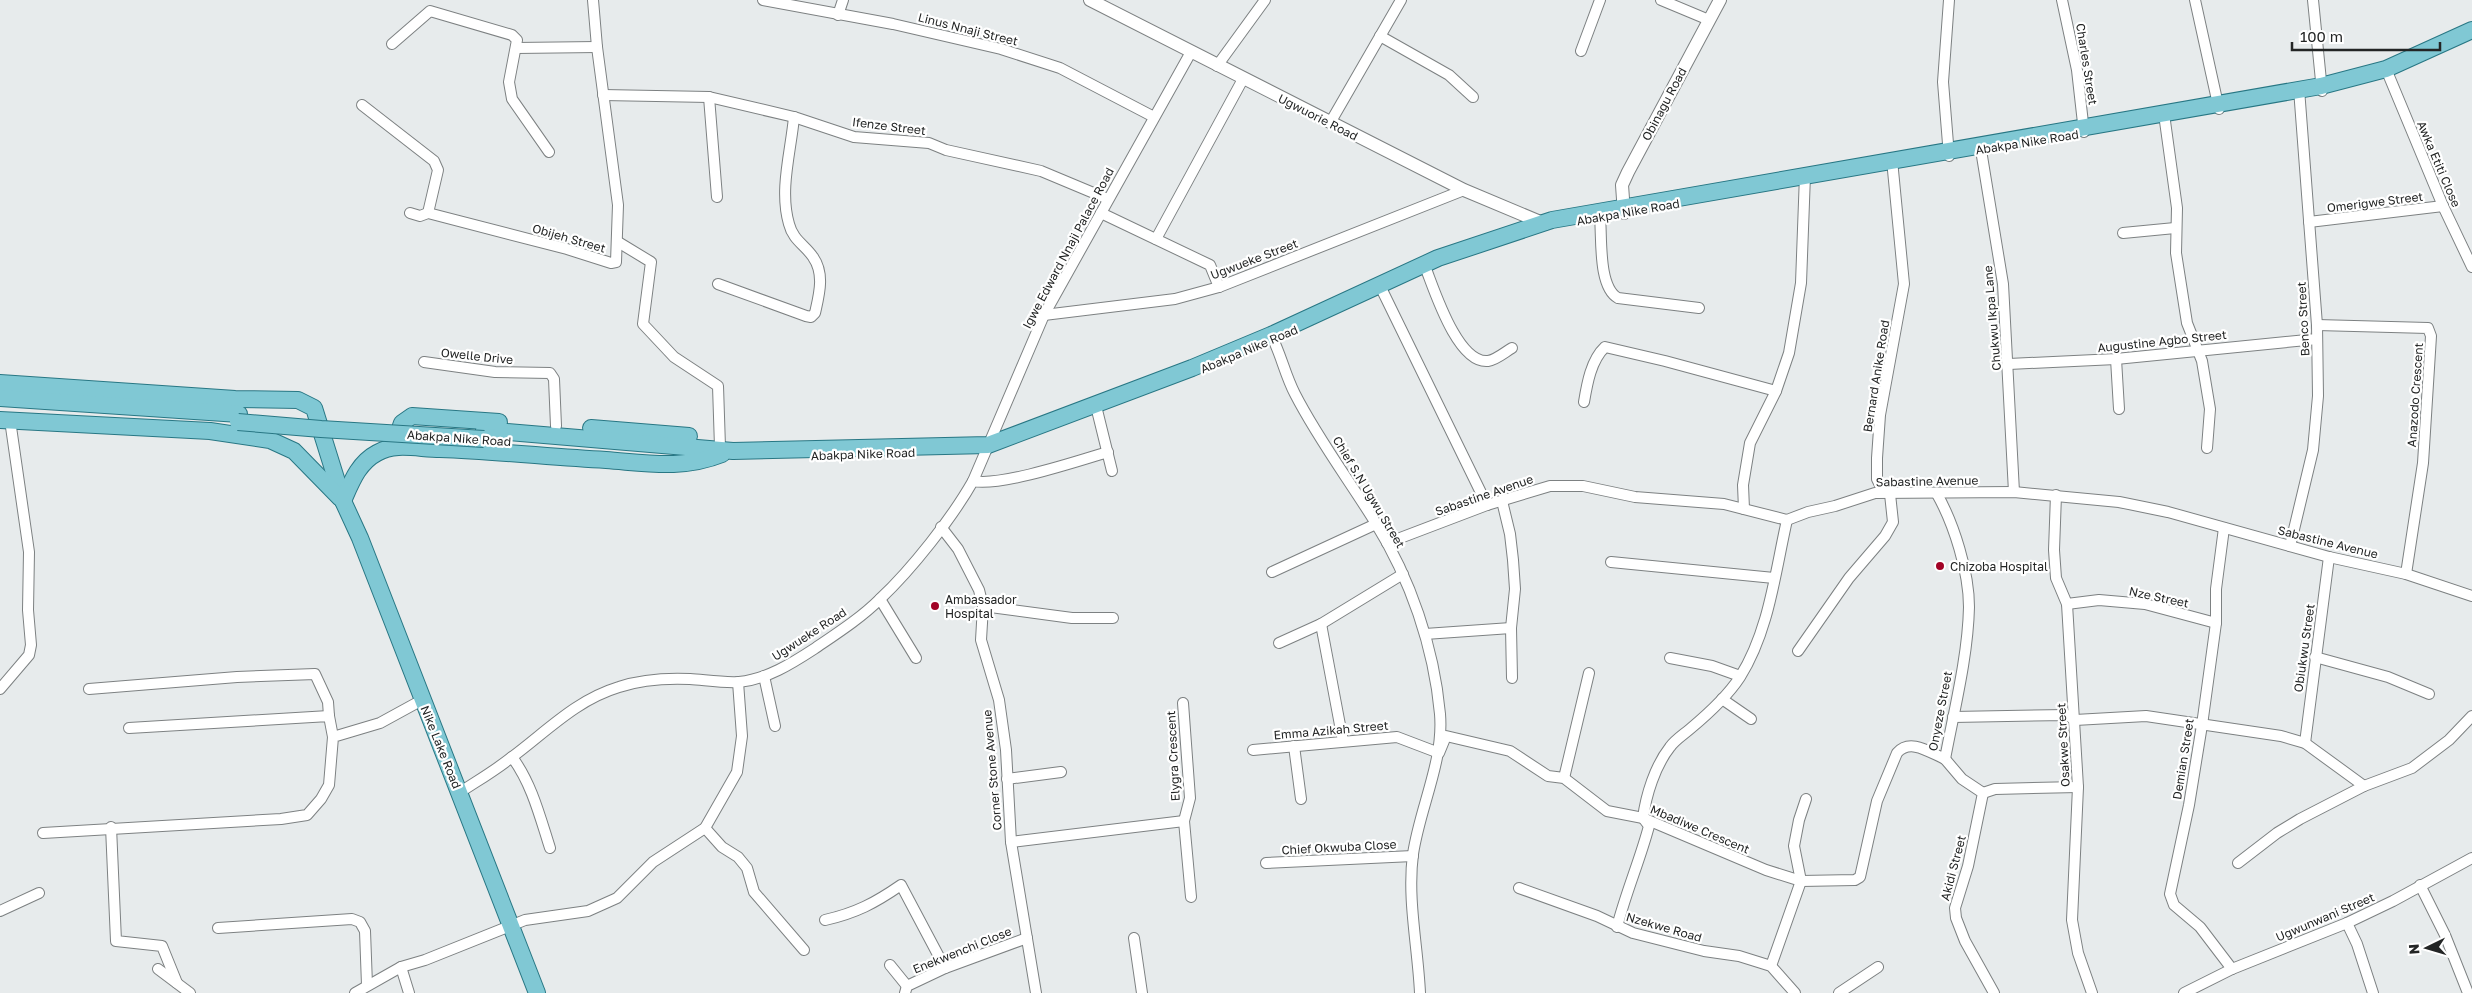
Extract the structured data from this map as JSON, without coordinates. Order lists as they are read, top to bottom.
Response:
{
  "streets": {
    "main road": ["Abakpa Nike Road", "Nike Lake Road"],
    "street": [
      "Linus Nnaji Street",
      "Charles Street",
      "Obinagu Road",
      "Ugwuorie Road",
      "Ifenze Street",
      "Awka Etiti Close",
      "Omerigwe Street",
      "Obijeh Street",
      "Igwe Edward Nnaji Palace Road",
      "Ugwueke Street",
      "Chukwu Ikpa Lane",
      "Benco Street",
      "Augustine Agbo Street",
      "Owelle Drive",
      "Bernard Anike Road",
      "Anazodo Crescent",
      "Sabastine Avenue",
      "Chief S.N Ugwu Street",
      "Nze Street",
      "Ugwueke Road",
      "Obiukwu Street",
      "Onyeze Street",
      "Emma Azikah Street",
      "Osakwe Street",
      "Elygra Crescent",
      "Demian Street",
      "Corner Stone Avenue",
      "Mbadiwe Crescent",
      "Chief Okwuba Close",
      "Akidi Street",
      "Ugwunwani Street",
      "Nzekwe Road",
      "Enekwenchi Close"
    ]
  },
  "crossings": [
    ["Linus Nnaji Street", "Igwe Edward Nnaji Palace Road"],
    ["Charles Street", "Abakpa Nike Road"],
    ["Obinagu Road", "Abakpa Nike Road"],
    ["Ugwuorie Road", "Abakpa Nike Road"],
    ["Ugwuorie Road", "Igwe Edward Nnaji Palace Road"],
    ["Ugwuorie Road", "Ugwueke Street"],
    ["Ifenze Street", "Obijeh Street"],
    ["Ifenze Street", "Igwe Edward Nnaji Palace Road"],
    ["Abakpa Nike Road", "Awka Etiti Close"],
    ["Abakpa Nike Road", "Igwe Edward Nnaji Palace Road"],
    ["Abakpa Nike Road", "Chukwu Ikpa Lane"],
    ["Abakpa Nike Road", "Benco Street"],
    ["Abakpa Nike Road", "Bernard Anike Road"],
    ["Abakpa Nike Road", "Chief S.N Ugwu Street"],
    ["Abakpa Nike Road", "Ugwueke Road"],
    ["Awka Etiti Close", "Omerigwe Street"],
    ["Omerigwe Street", "Benco Street"],
    ["Igwe Edward Nnaji Palace Road", "Ugwueke Street"],
    ["Igwe Edward Nnaji Palace Road", "Ugwueke Road"],
    ["Chukwu Ikpa Lane", "Augustine Agbo Street"],
    ["Chukwu Ikpa Lane", "Sabastine Avenue"],
    ["Benco Street", "Augustine Agbo Street"],
    ["Benco Street", "Anazodo Crescent"],
    ["Benco Street", "Sabastine Avenue"],
    ["Bernard Anike Road", "Sabastine Avenue"],
    ["Anazodo Crescent", "Sabastine Avenue"],
    ["Sabastine Avenue", "Chief S.N Ugwu Street"],
    ["Sabastine Avenue", "Obiukwu Street"],
    ["Sabastine Avenue", "Onyeze Street"],
    ["Sabastine Avenue", "Osakwe Street"],
    ["Sabastine Avenue", "Demian Street"],
    ["Chief S.N Ugwu Street", "Emma Azikah Street"],
    ["Chief S.N Ugwu Street", "Mbadiwe Crescent"],
    ["Chief S.N Ugwu Street", "Chief Okwuba Close"],
    ["Nze Street", "Osakwe Street"],
    ["Nze Street", "Demian Street"],
    ["Ugwueke Road", "Nike Lake Road"],
    ["Ugwueke Road", "Corner Stone Avenue"],
    ["Onyeze Street", "Mbadiwe Crescent"],
    ["Emma Azikah Street", "Mbadiwe Crescent"],
    ["Demian Street", "Ugwunwani Street"],
    ["Corner Stone Avenue", "Enekwenchi Close"]
  ],
  "places": ["Chizoba Hospital", "Ambassador Hospital"],
  "scale_bar": "100 m",
  "north": "left"
}
